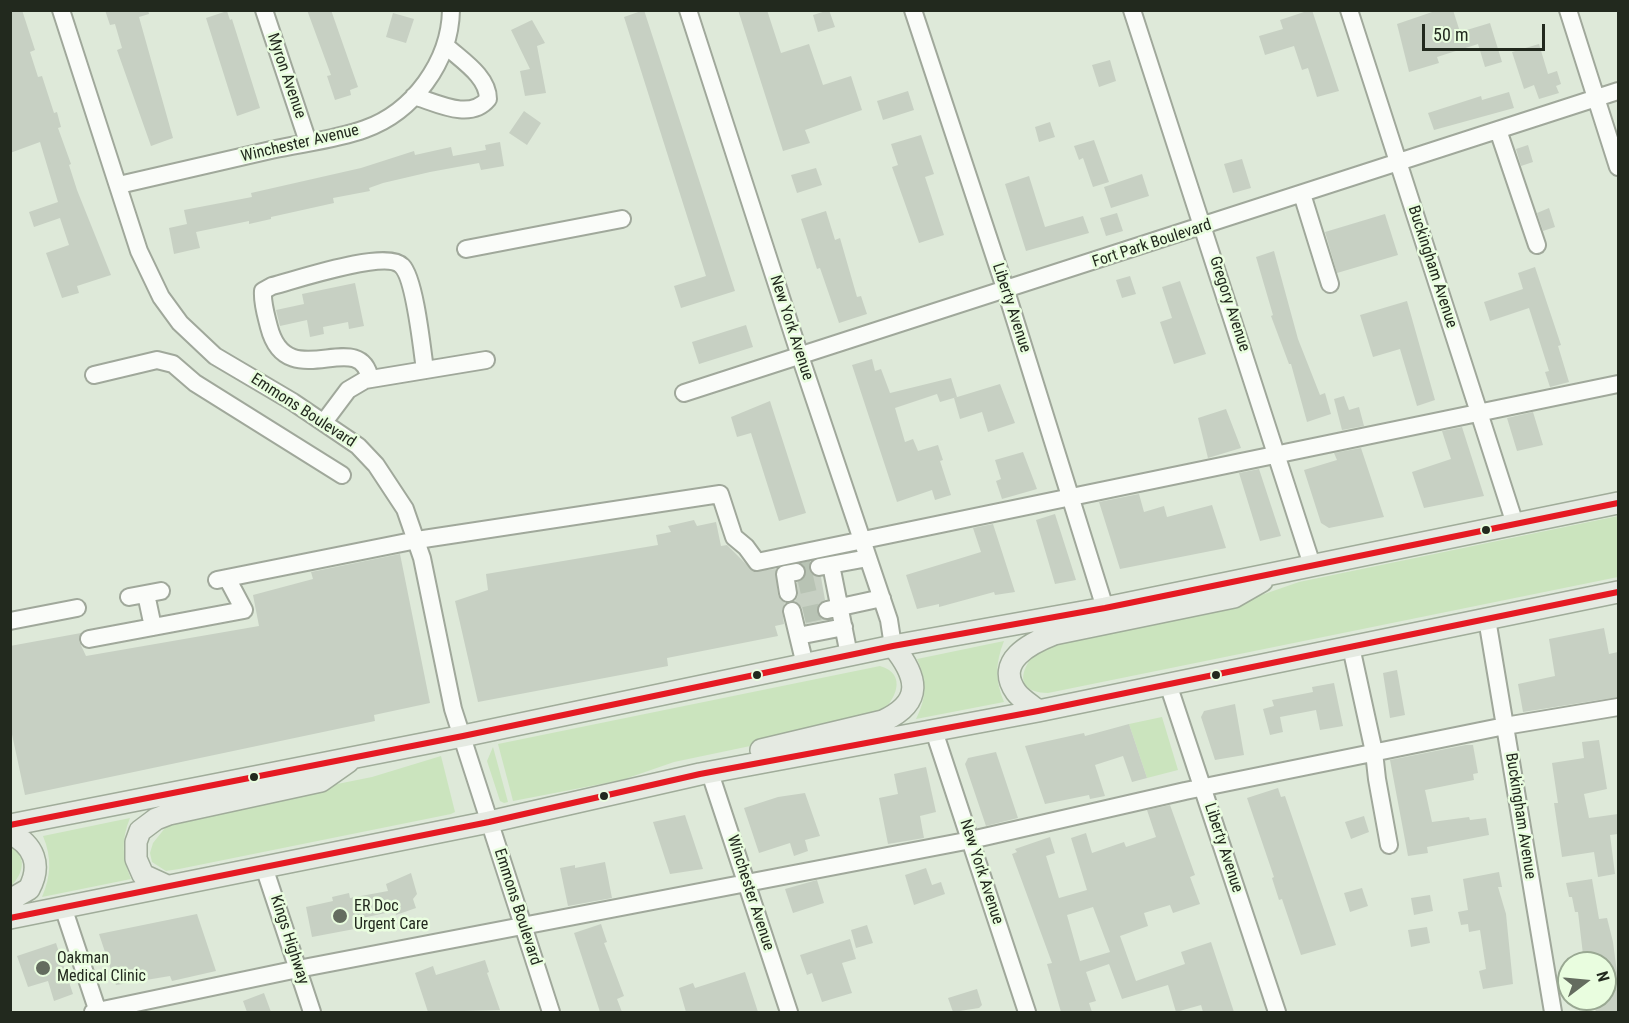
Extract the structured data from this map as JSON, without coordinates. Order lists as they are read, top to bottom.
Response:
{
  "streets": {
    "street": [
      "Myron Avenue",
      "Winchester Avenue",
      "Fort Park Boulevard",
      "Buckingham Avenue",
      "Gregory Avenue",
      "Liberty Avenue",
      "New York Avenue",
      "Emmons Boulevard",
      "Kings Highway"
    ]
  },
  "crossings": [
    ["Myron Avenue", "Winchester Avenue"],
    ["Winchester Avenue", "Emmons Boulevard"],
    ["Fort Park Boulevard", "Buckingham Avenue"],
    ["Fort Park Boulevard", "Gregory Avenue"],
    ["Fort Park Boulevard", "Liberty Avenue"],
    ["Fort Park Boulevard", "New York Avenue"]
  ],
  "places": ["ER Doc Urgent Care", "Oakman Medical Clinic"],
  "scale_bar": "50 m",
  "north": "right"
}
